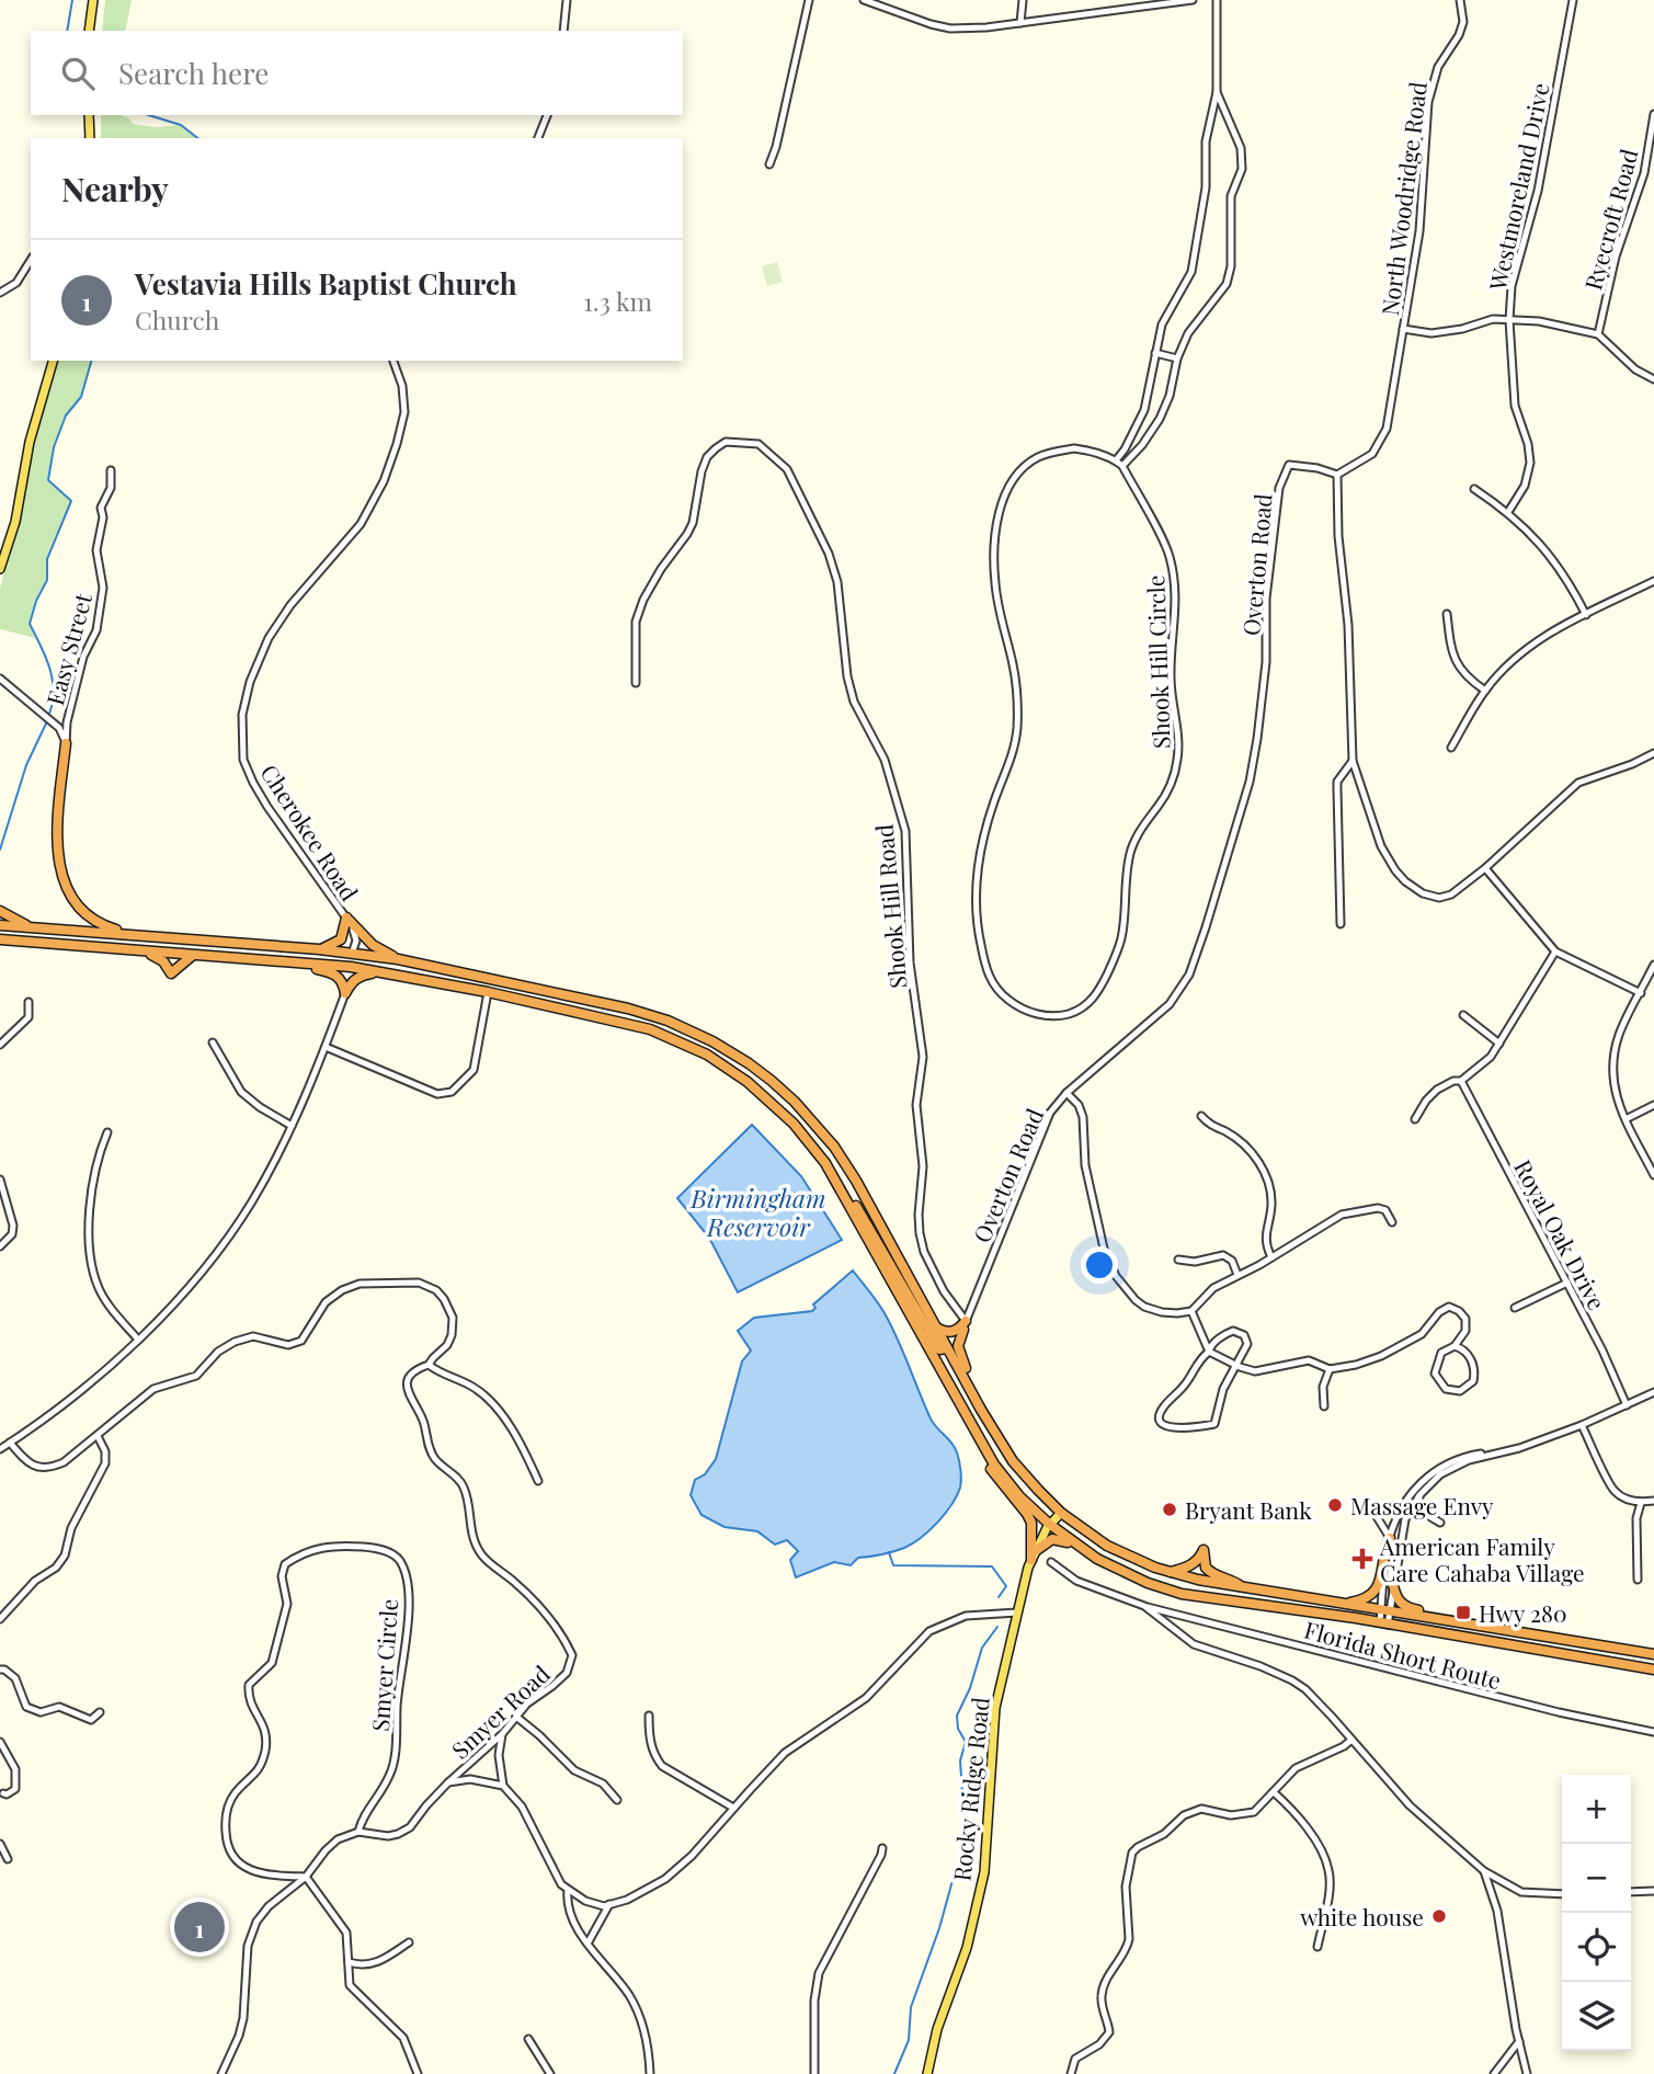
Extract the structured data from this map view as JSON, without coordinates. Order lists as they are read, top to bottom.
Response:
{
  "streets": {
    "main road": ["Rocky Ridge Road"],
    "street": [
      "Westmoreland Drive",
      "North Woodridge Road",
      "Ryecroft Road",
      "Overton Road",
      "Easy Street",
      "Shook Hill Circle",
      "Cherokee Road",
      "Shook Hill Road",
      "Royal Oak Drive",
      "Florida Short Route",
      "Smyer Circle",
      "Smyer Road"
    ]
  },
  "crossings": [
    ["North Woodridge Road", "Overton Road"],
    ["Overton Road", "Shook Hill Road"],
    ["Smyer Circle", "Smyer Road"]
  ],
  "water": ["Birmingham Reservoir"],
  "places": {
    "other": ["Massage Envy", "Bryant Bank", "white house"],
    "health": ["American Family Care Cahaba Village"],
    "transit": ["Hwy 280"]
  },
  "page": {
    "search": "Search here",
    "heading": "Nearby",
    "list": [
      {
        "mark": "1",
        "name": "Vestavia Hills Baptist Church",
        "note": "Church",
        "value": "1.3 km"
      }
    ],
    "map_buttons": ["+", "−"],
    "pins": "1"
  }
}
